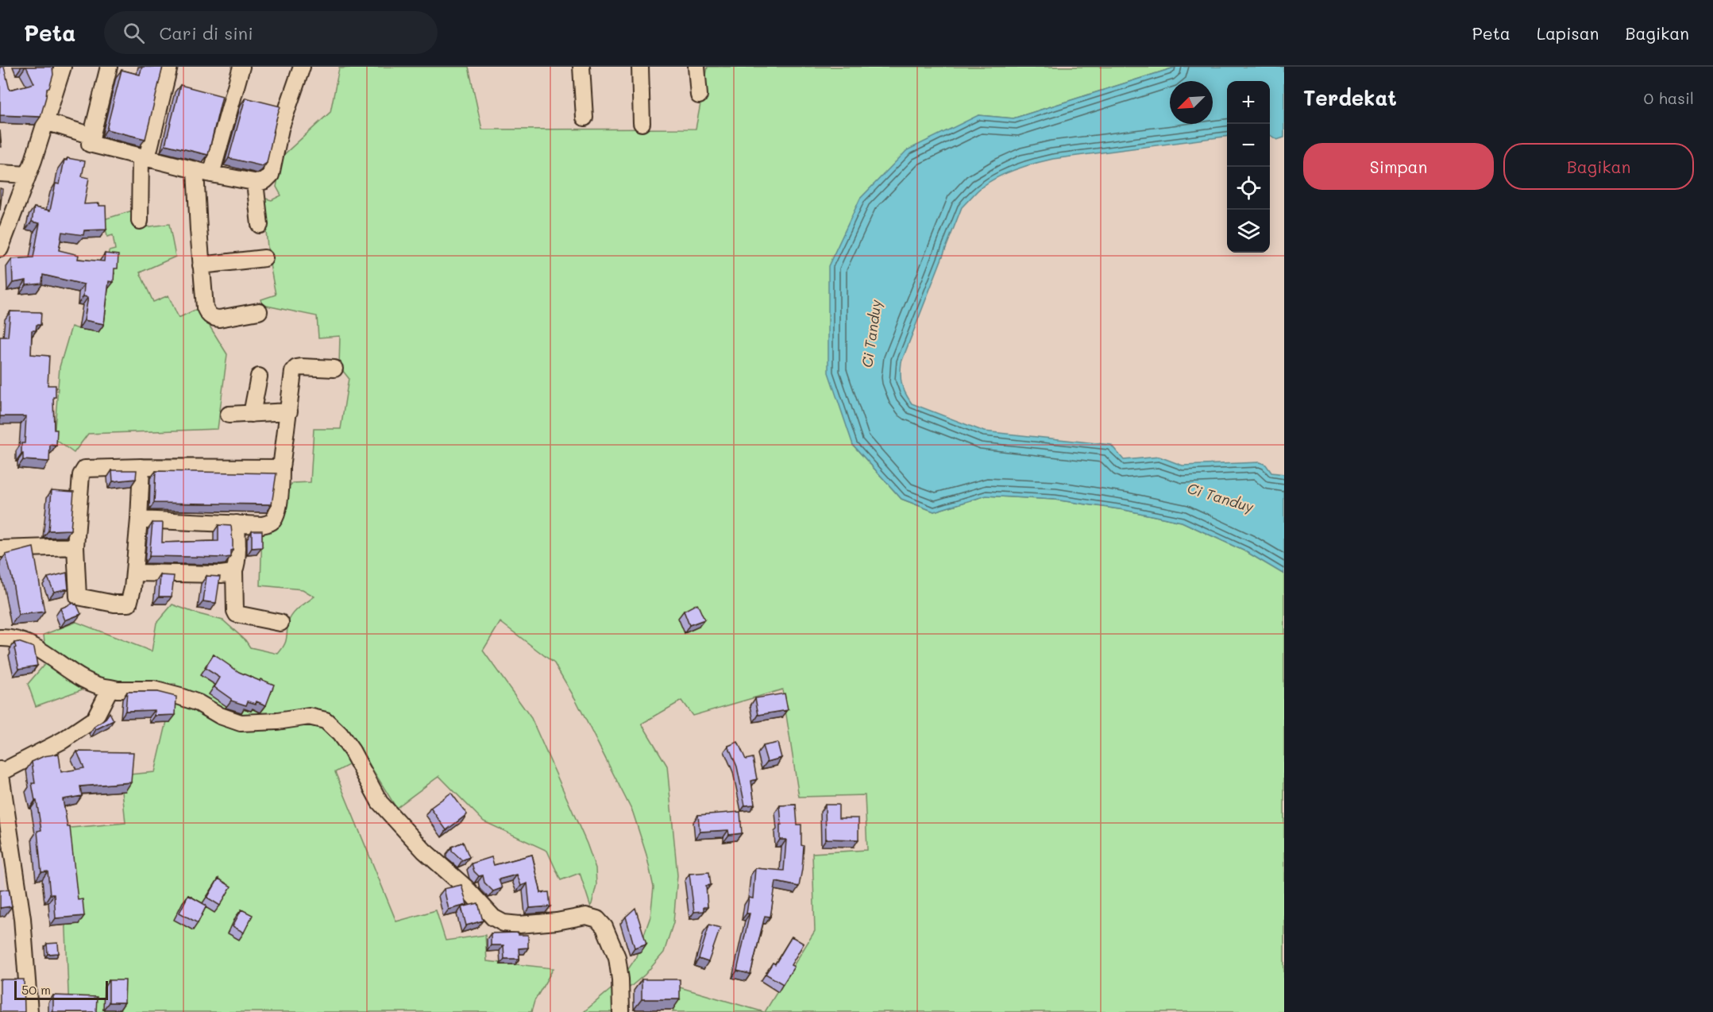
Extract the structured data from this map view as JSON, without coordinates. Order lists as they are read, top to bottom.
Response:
{
  "water": ["Ci Tanduy"],
  "scale_bar": "50 m",
  "north": "bottom left",
  "page": {
    "header": "Peta",
    "search": "Cari di sini",
    "nav": ["Peta", "Lapisan", "Bagikan"],
    "heading": ["Terdekat", "0 hasil"],
    "map_buttons": ["+", "−"],
    "buttons": ["Simpan", "Bagikan"],
    "scale": "50 m"
  }
}
